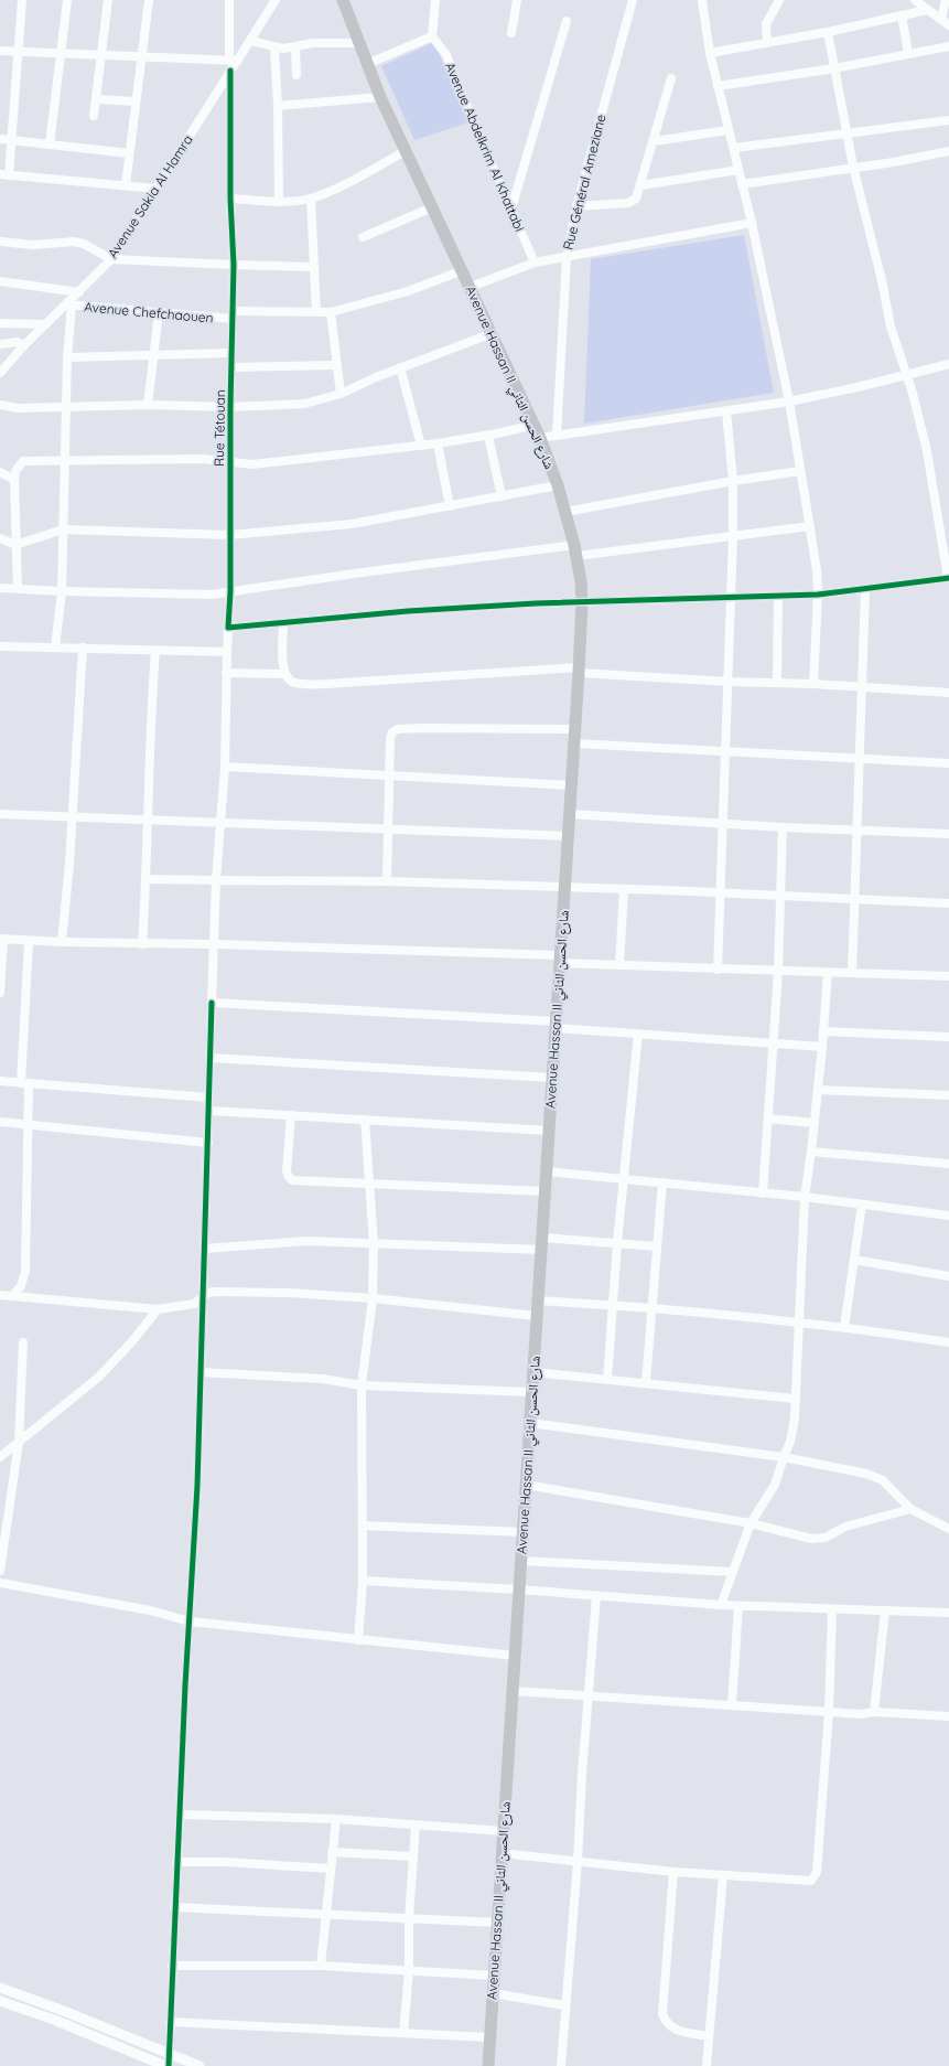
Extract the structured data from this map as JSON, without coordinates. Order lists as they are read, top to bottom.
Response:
{
  "streets": {
    "main road": ["Avenue Hassan II شارع الحسن الثاني"],
    "street": [
      "Avenue Abdelkrim Al Khattabi",
      "Rue Général Ameziane",
      "Avenue Sakia Al Hamra",
      "Avenue Chefchaouen",
      "Rue Tétouan"
    ]
  },
  "crossings": [
    ["Avenue Sakia Al Hamra", "Avenue Chefchaouen"],
    ["Avenue Chefchaouen", "Avenue Hassan II شارع الحسن الثاني"],
    ["Avenue Chefchaouen", "Rue Tétouan"]
  ]
}
